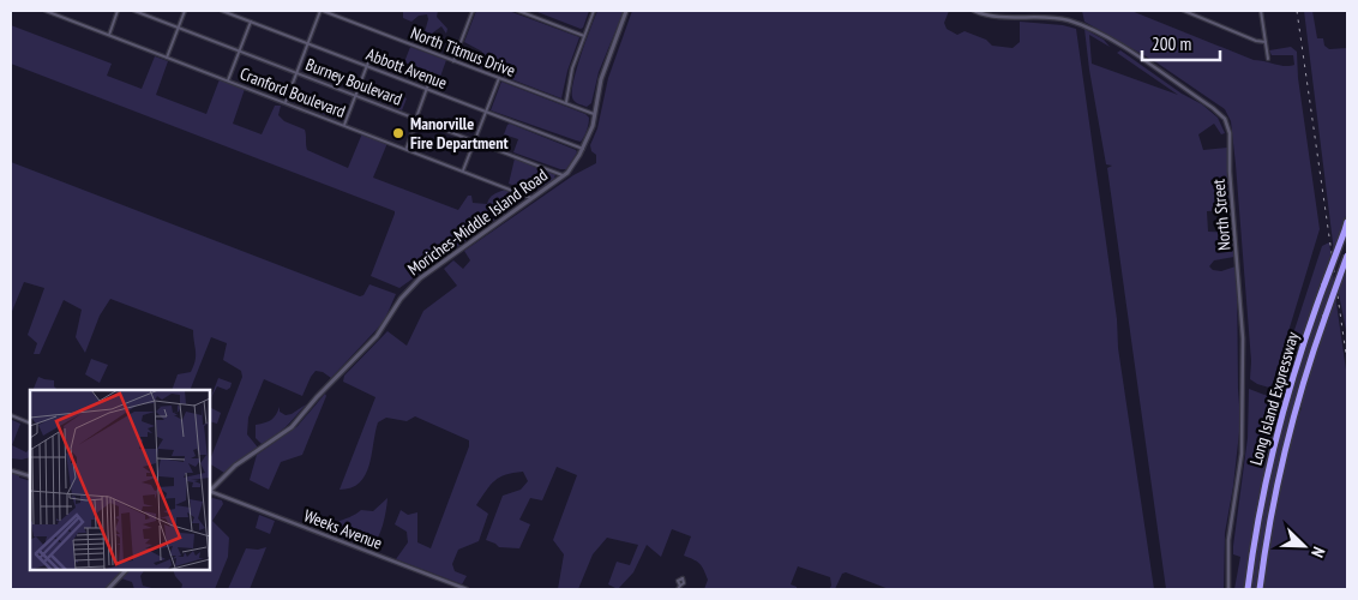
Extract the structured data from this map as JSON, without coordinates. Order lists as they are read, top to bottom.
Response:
{
  "streets": {
    "highway": ["Long Island Expressway"],
    "main road": ["Moriches-Middle Island Road"],
    "street": [
      "North Titmus Drive",
      "Abbott Avenue",
      "Burney Boulevard",
      "Cranford Boulevard",
      "North Street",
      "Weeks Avenue"
    ]
  },
  "crossings": [
    ["North Titmus Drive", "Moriches-Middle Island Road"],
    ["Abbott Avenue", "Moriches-Middle Island Road"],
    ["Burney Boulevard", "Moriches-Middle Island Road"],
    ["Cranford Boulevard", "Moriches-Middle Island Road"]
  ],
  "places": ["Manorville Fire Department"],
  "scale_bar": "200 m",
  "north": "bottom right"
}
